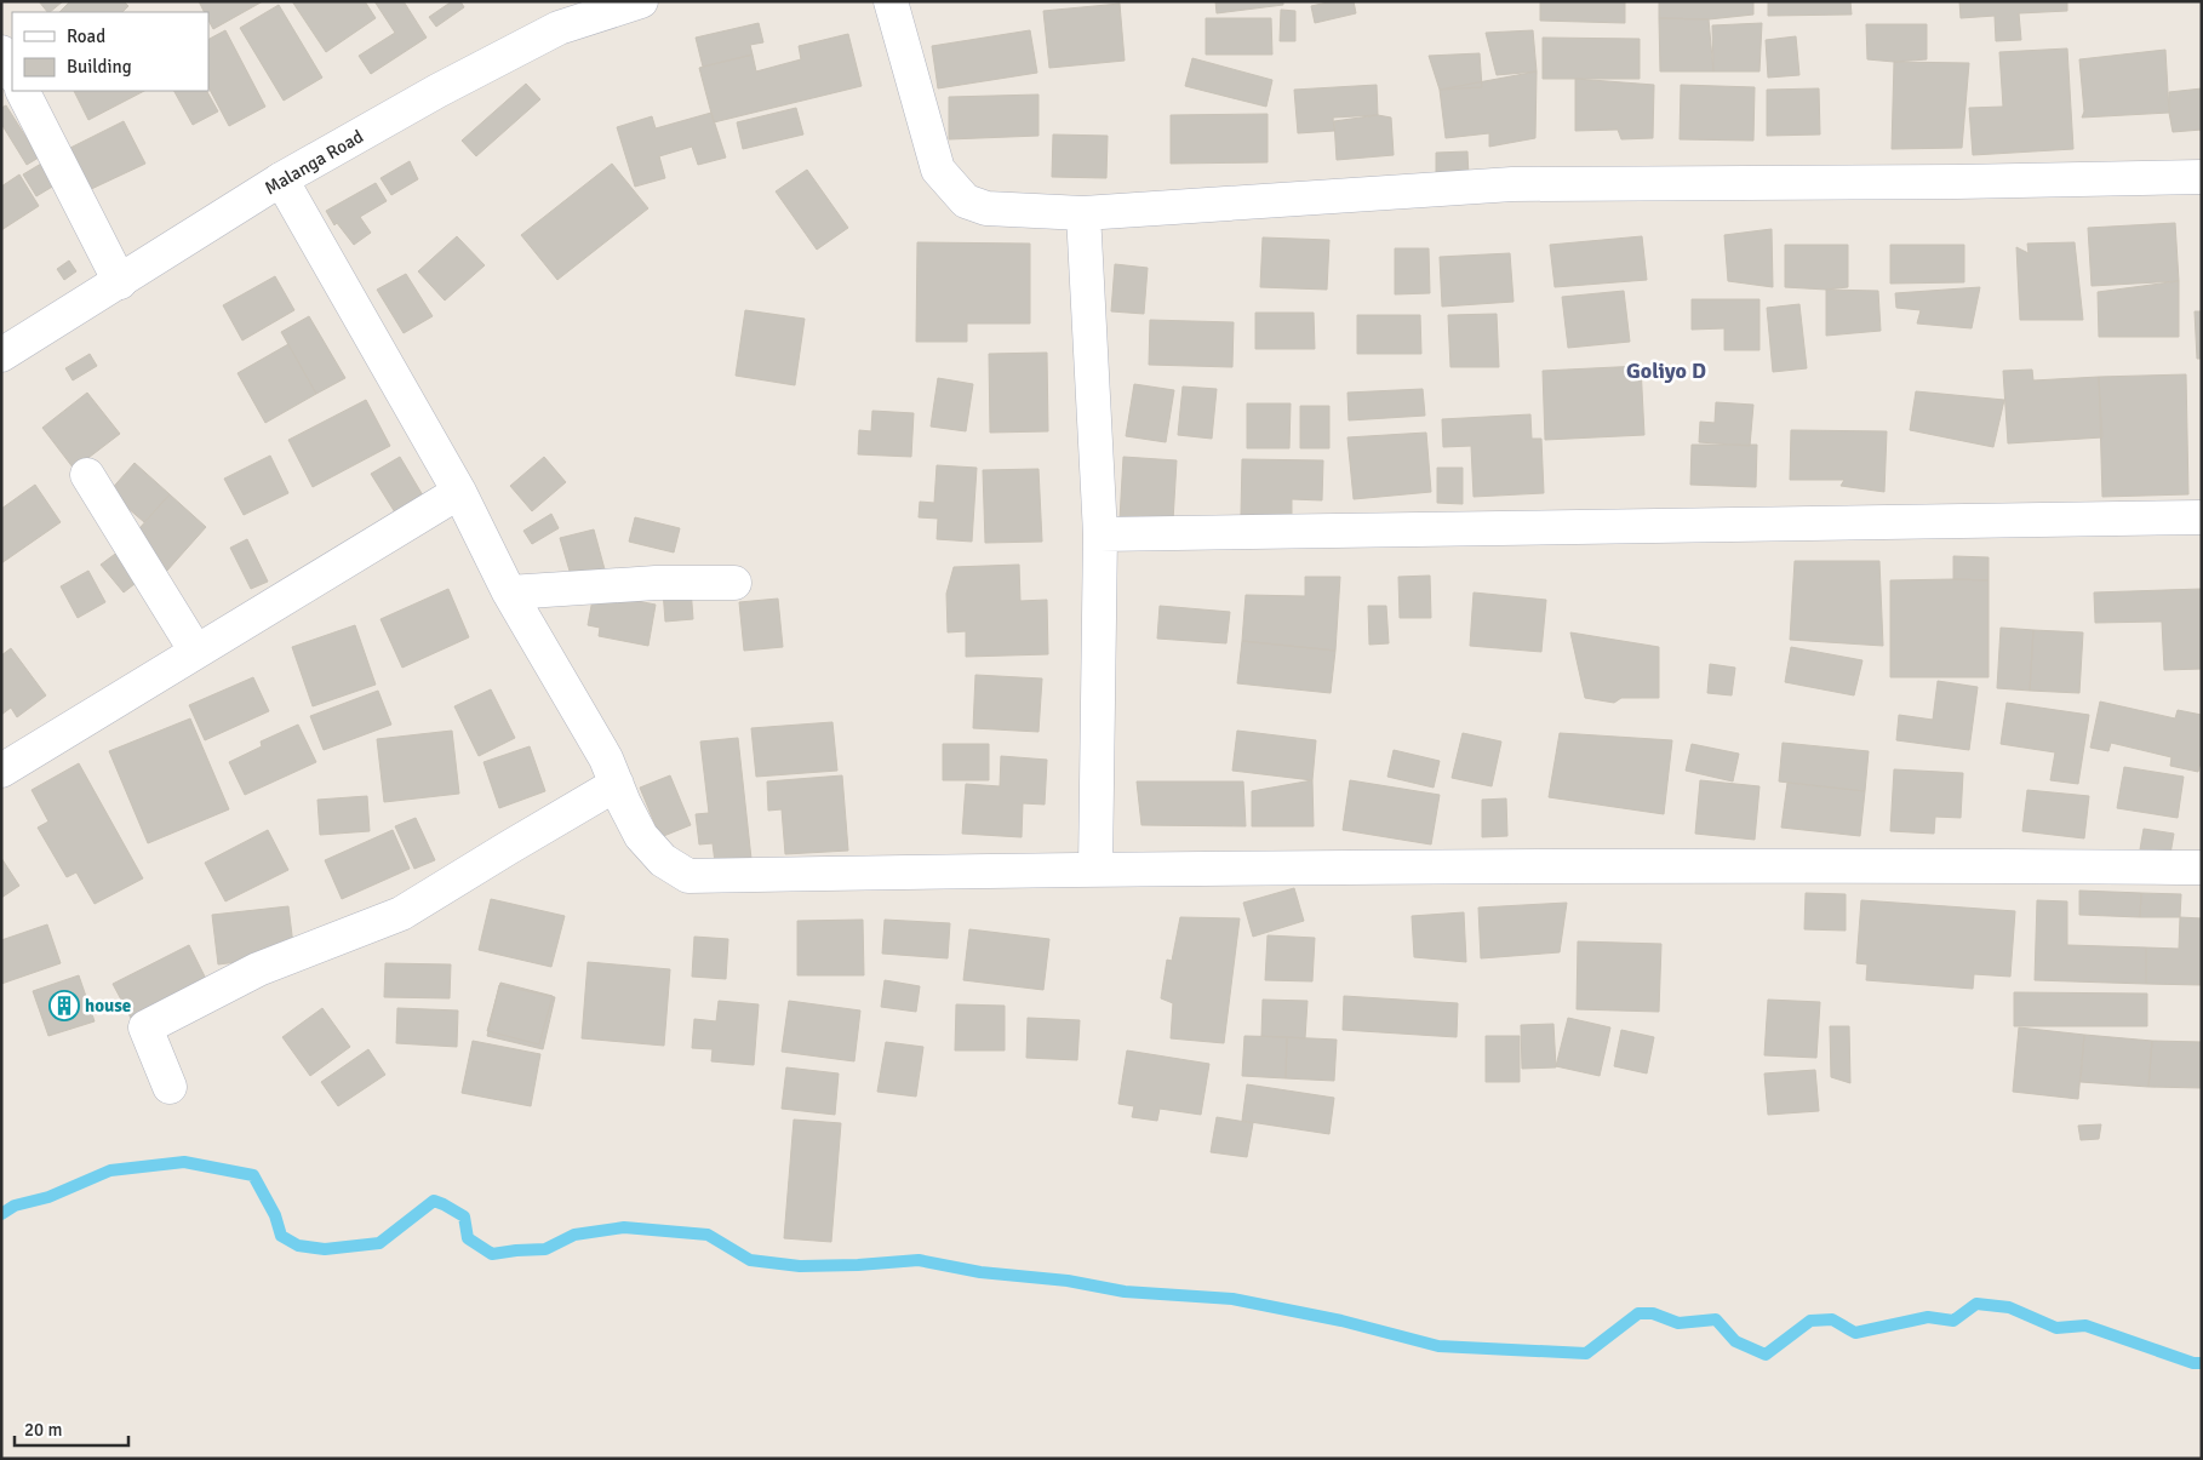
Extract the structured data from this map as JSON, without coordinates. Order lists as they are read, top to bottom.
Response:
{
  "streets": {
    "street": ["Malanga Road"]
  },
  "districts": ["Goliyo D"],
  "places": {
    "building": ["house"]
  },
  "legend": ["Road", "Building"],
  "scale_bar": "20 m"
}
